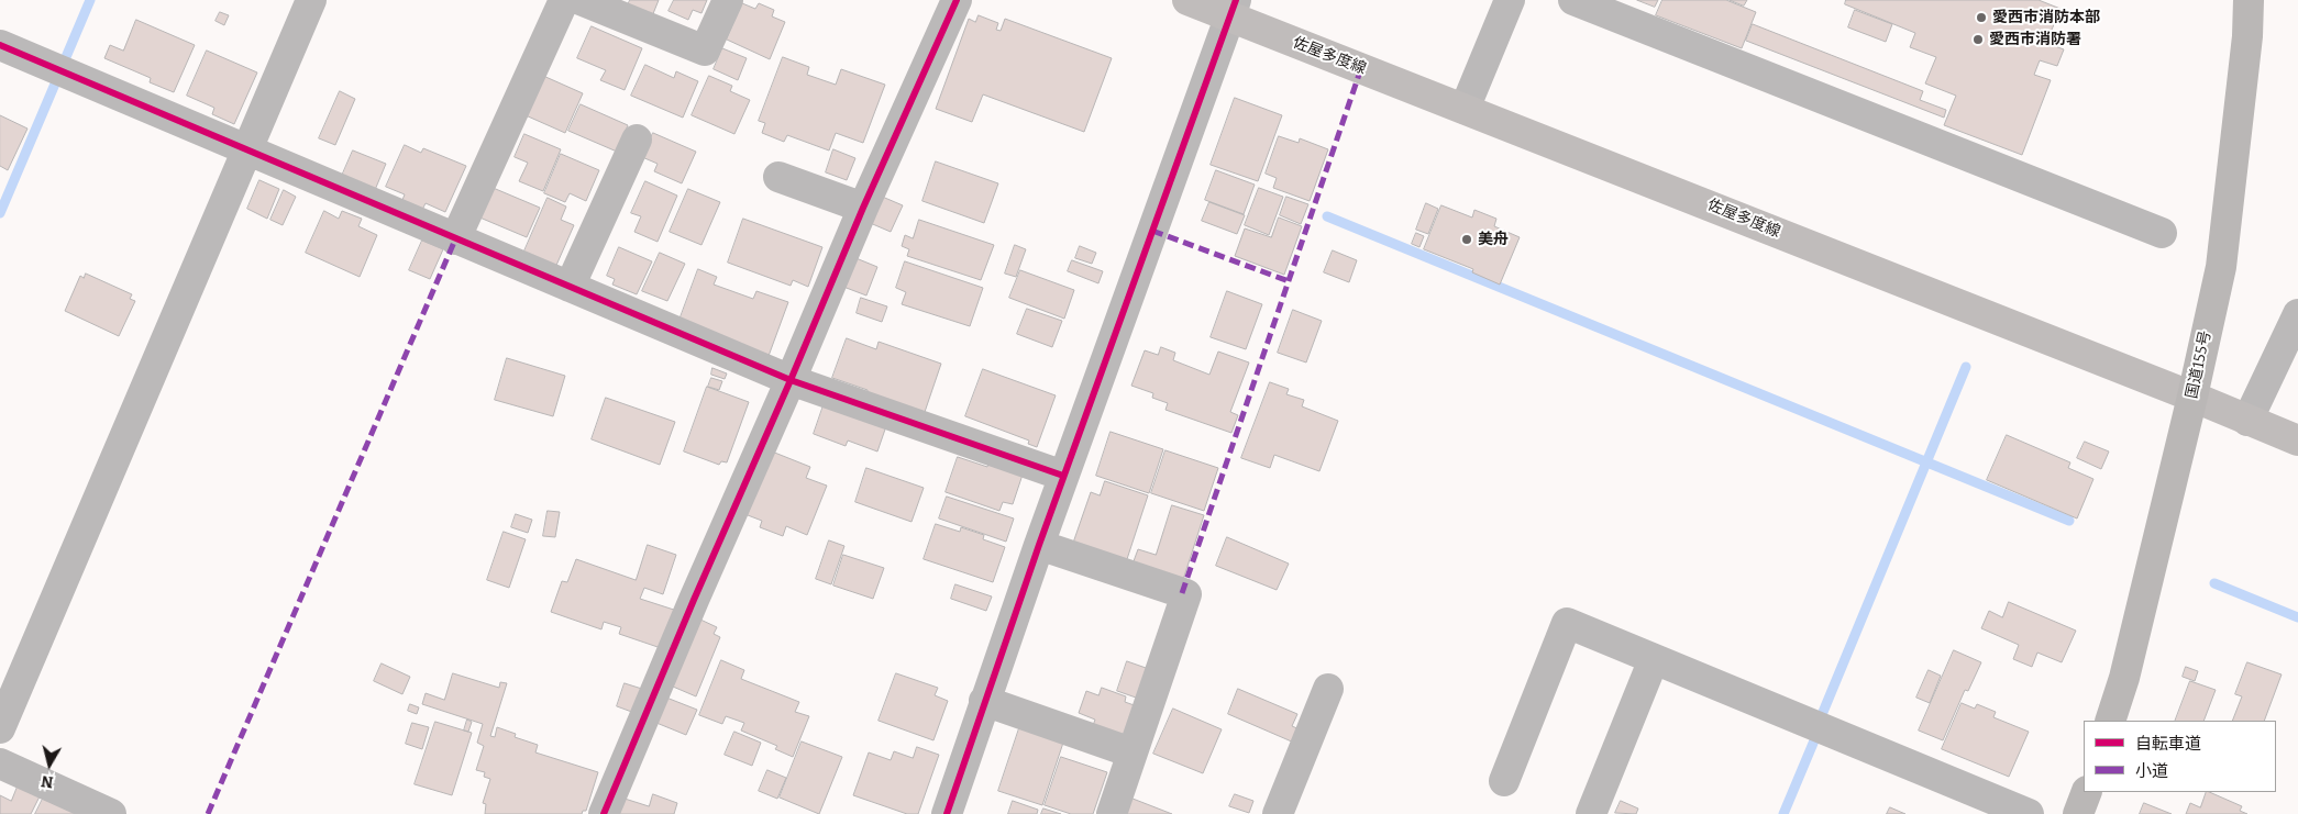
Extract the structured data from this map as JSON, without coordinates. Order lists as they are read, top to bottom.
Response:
{
  "streets": {
    "highway": ["国道155号"],
    "main road": ["佐屋多度線"]
  },
  "crossings": [
    ["佐屋多度線", "国道155号"]
  ],
  "places": ["愛西市消防本部", "愛西市消防署", "美舟"],
  "legend": ["自転車道", "小道"],
  "north": "bottom"
}
